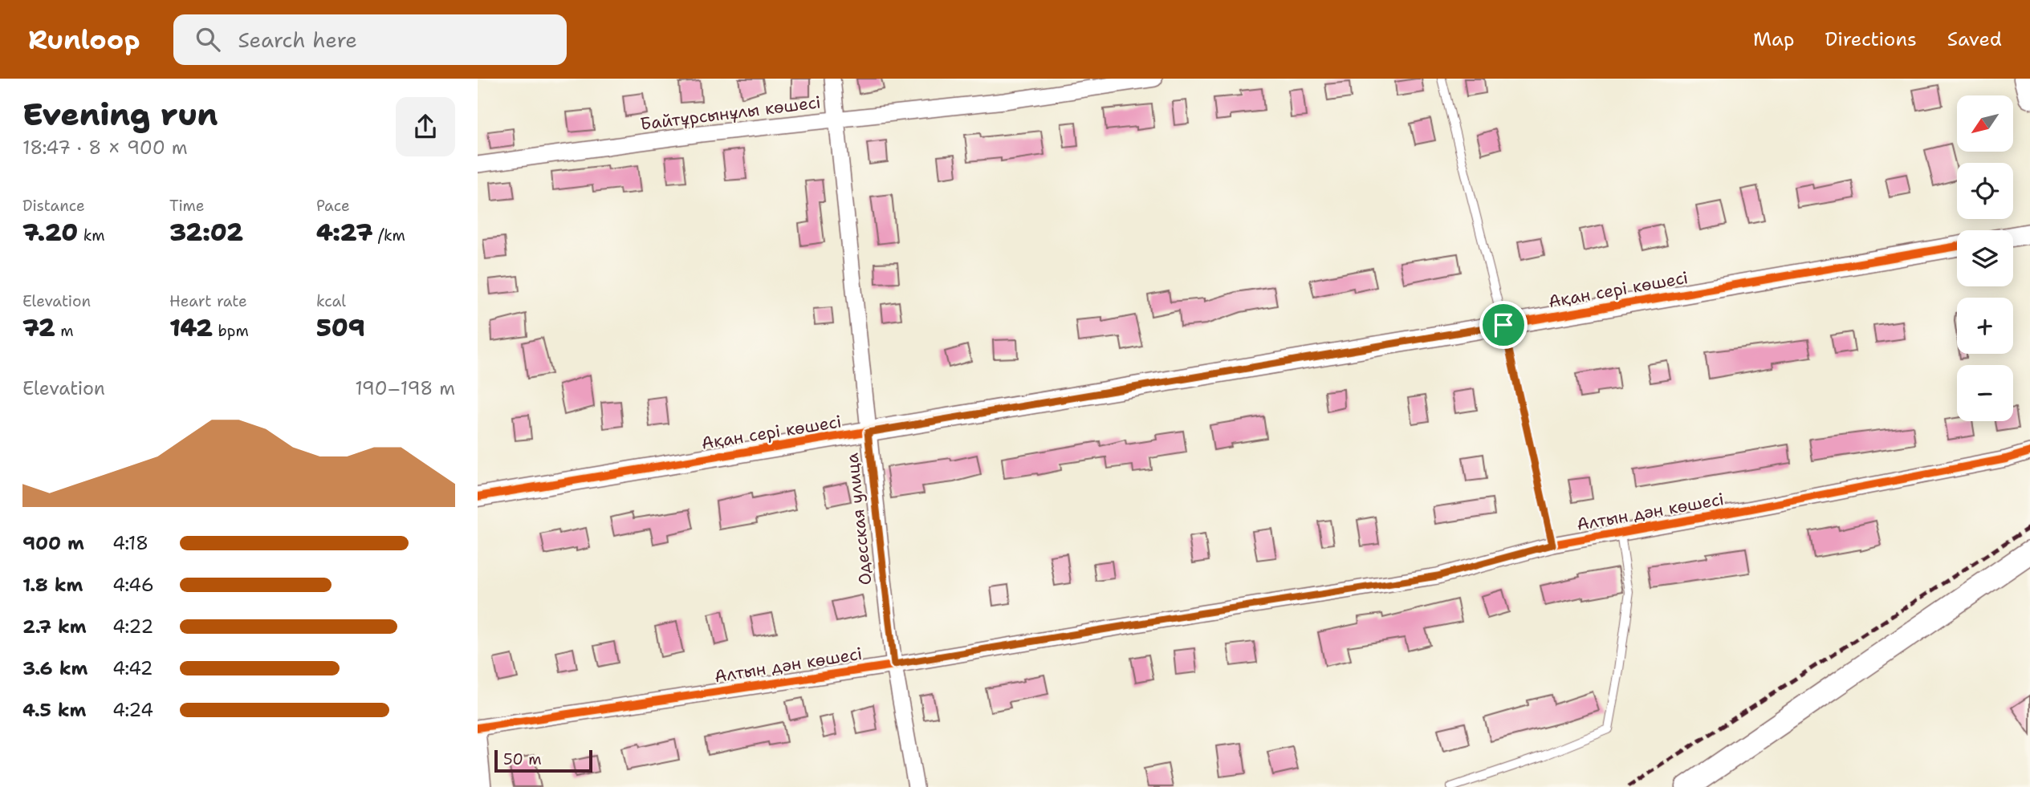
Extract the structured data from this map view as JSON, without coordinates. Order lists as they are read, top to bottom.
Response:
{
  "streets": {
    "street": [
      "Байтұрсынұлы көшесі",
      "Ақан сері көшесі",
      "Алтын дән көшесі",
      "Одесская улица"
    ]
  },
  "crossings": [
    ["Байтұрсынұлы көшесі", "Одесская улица"],
    ["Ақан сері көшесі", "Одесская улица"],
    ["Алтын дән көшесі", "Одесская улица"]
  ],
  "scale_bar": "50 m",
  "north": "bottom left",
  "page": {
    "header": "Runloop",
    "search": "Search here",
    "nav": ["Map", "Directions", "Saved"],
    "heading": ["Evening run", "18:47 · 8 × 900 m"],
    "map_buttons": ["+", "−"],
    "stats": [
      ["Distance", "7.20 km"],
      ["Time", "32:02"],
      ["Pace", "4:27 /km"],
      ["Elevation", "72 m"],
      ["Heart rate", "142 bpm"],
      ["kcal", "509"]
    ],
    "chart": ["Elevation", "190–198 m"],
    "list": [
      {
        "name": "900 m",
        "note": "4:18"
      },
      {
        "name": "1.8 km",
        "note": "4:46"
      },
      {
        "name": "2.7 km",
        "note": "4:22"
      },
      {
        "name": "3.6 km",
        "note": "4:42"
      },
      {
        "name": "4.5 km",
        "note": "4:24"
      }
    ],
    "scale": "50 m"
  }
}
